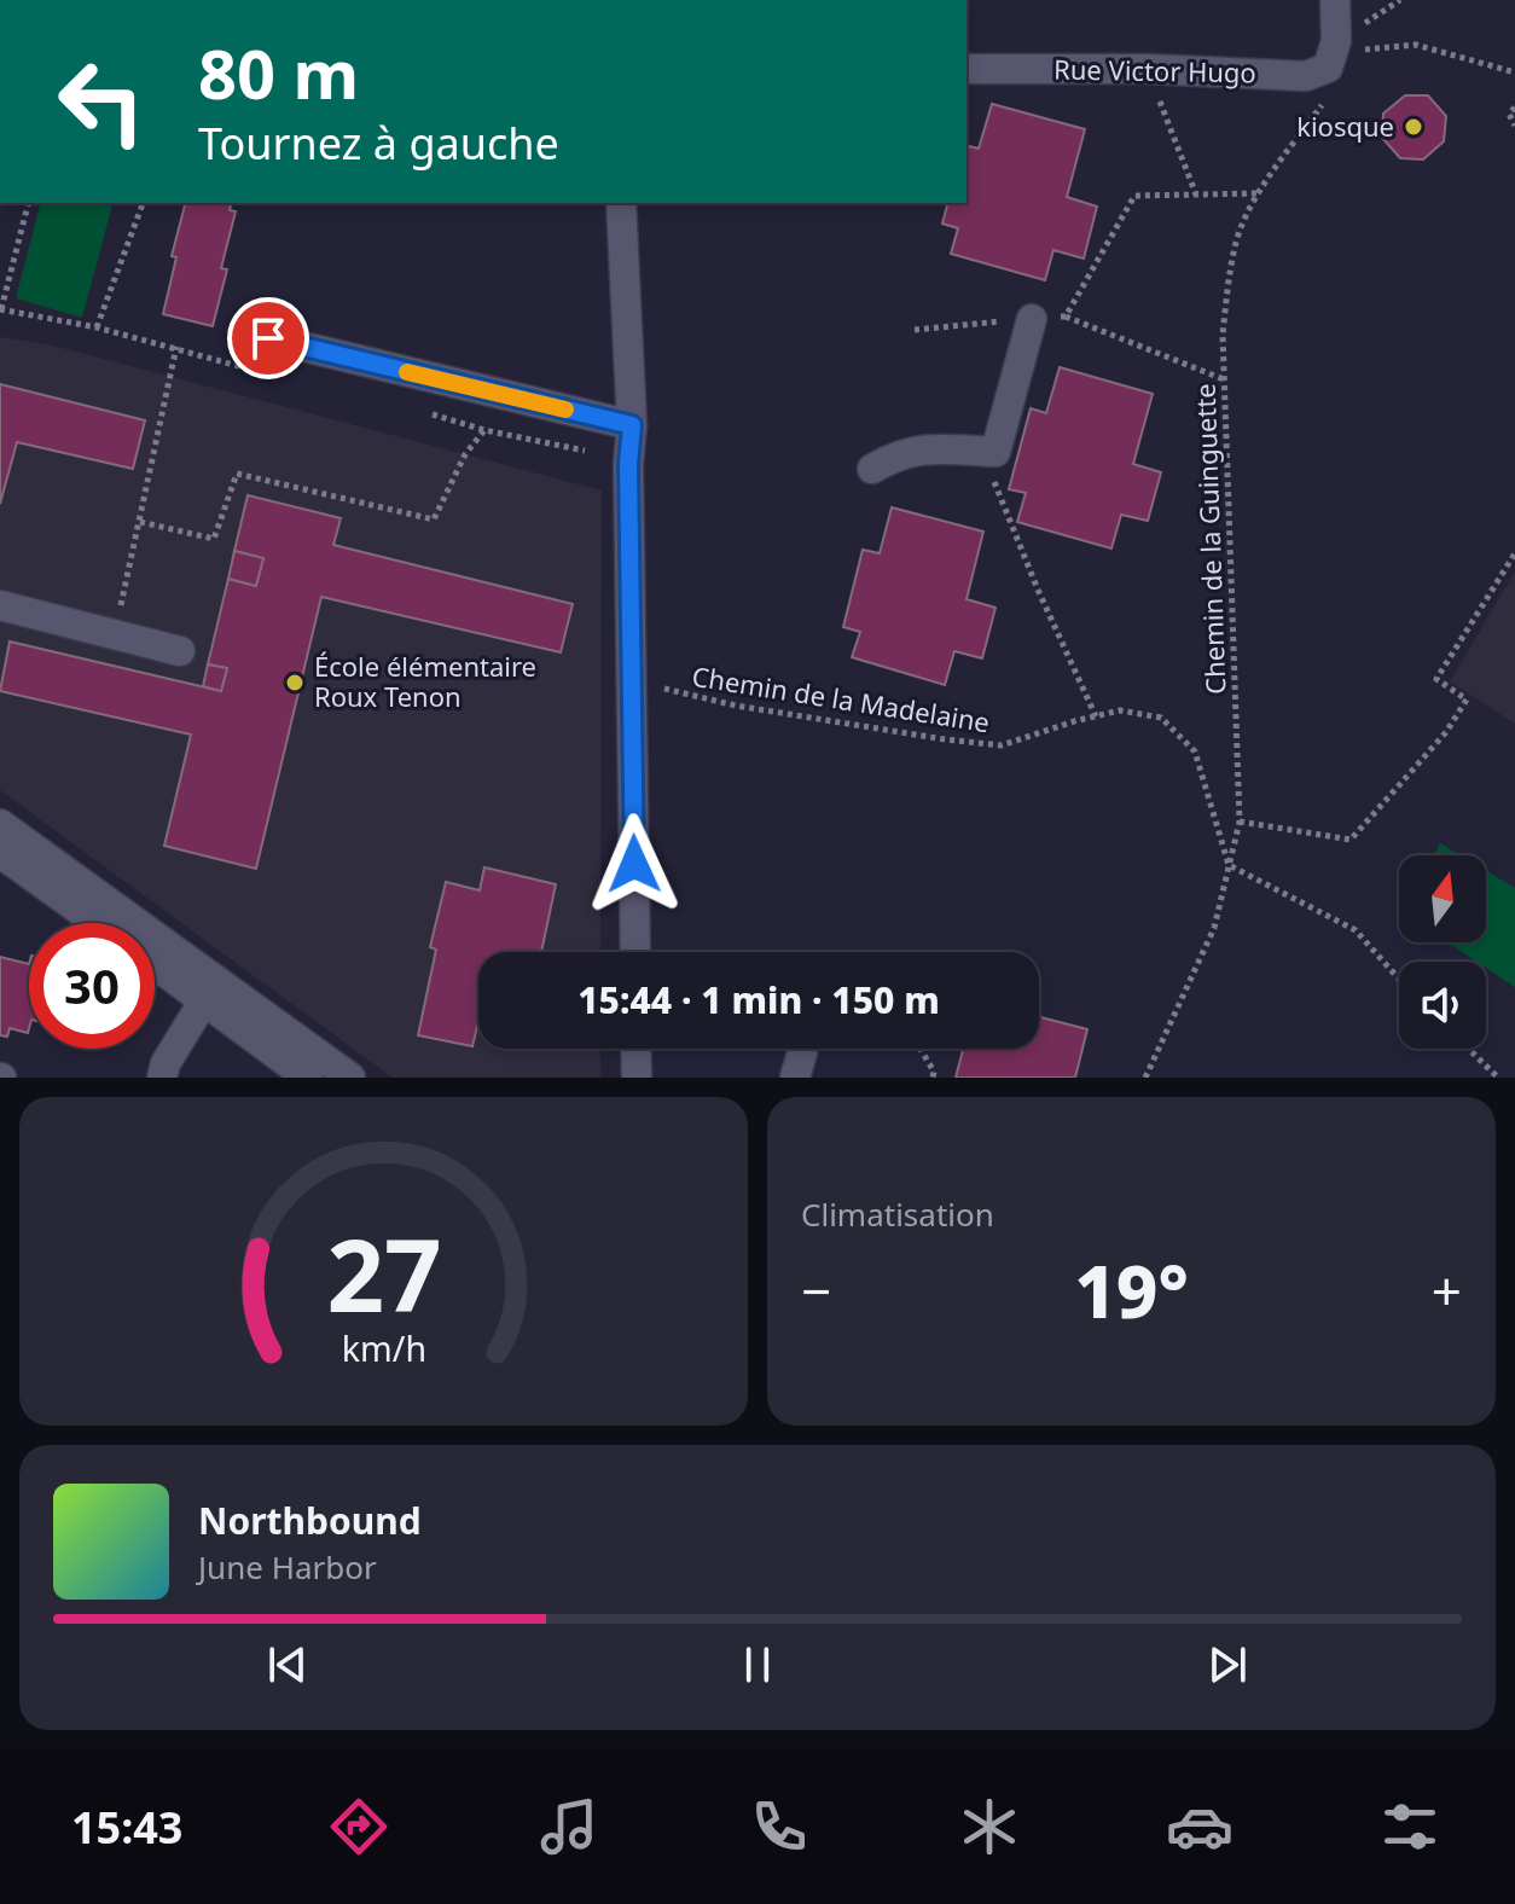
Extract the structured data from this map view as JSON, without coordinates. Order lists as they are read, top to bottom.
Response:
{
  "streets": {
    "street": ["Rue Victor Hugo"],
    "path": ["Chemin de la Guinguette", "Chemin de la Madelaine"]
  },
  "crossings": [
    ["Chemin de la Guinguette", "Chemin de la Madelaine"]
  ],
  "places": ["kiosque", "École élémentaire Roux Tenon"],
  "north": "top",
  "page": {
    "turn": ["80 m", "Tournez à gauche"],
    "limit": "30",
    "trip": "15:44 · 1 min · 150 m",
    "tile": "Climatisation",
    "heat": ["−", "19°", "+"],
    "song": ["Northbound", "June Harbor"],
    "tabs": "15:43",
    "gauge": ["27", "km/h"]
  }
}
